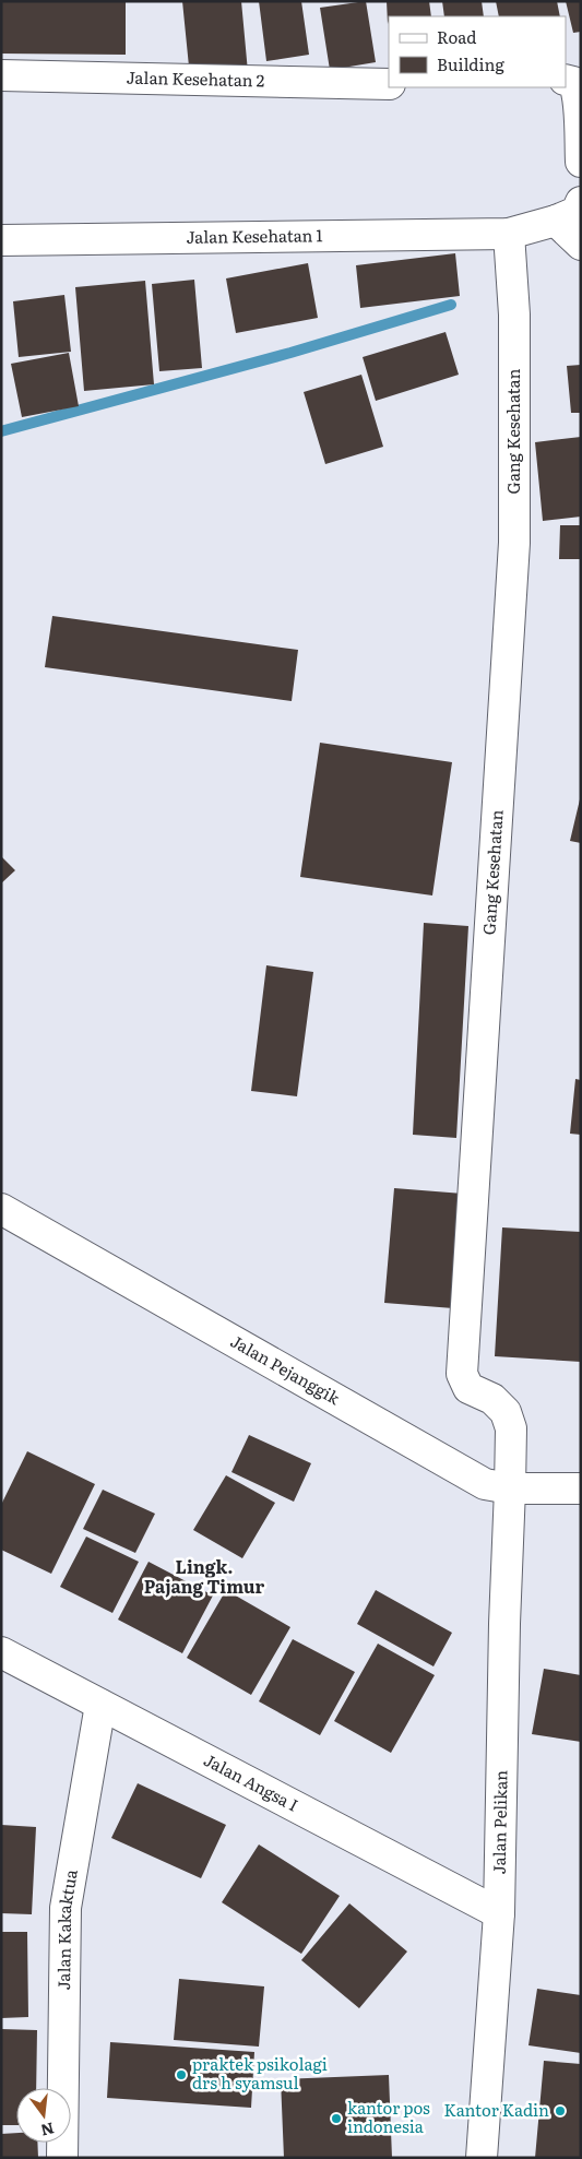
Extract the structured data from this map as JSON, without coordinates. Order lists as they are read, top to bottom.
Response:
{
  "streets": {
    "street": [
      "Jalan Kesehatan 2",
      "Jalan Kesehatan 1",
      "Gang Kesehatan",
      "Jalan Pejanggik",
      "Jalan Angsa I",
      "Jalan Pelikan",
      "Jalan Kakaktua"
    ]
  },
  "crossings": [
    ["Jalan Kesehatan 1", "Gang Kesehatan"],
    ["Gang Kesehatan", "Jalan Pejanggik"],
    ["Gang Kesehatan", "Jalan Pelikan"],
    ["Jalan Pejanggik", "Jalan Pelikan"],
    ["Jalan Angsa I", "Jalan Pelikan"],
    ["Jalan Angsa I", "Jalan Kakaktua"]
  ],
  "districts": ["Lingk. Pajang Timur"],
  "places": ["praktek psikolagi drs h syamsul", "Kantor Kadin", "kantor pos indonesia"],
  "legend": ["Road", "Building"],
  "north": "bottom"
}
